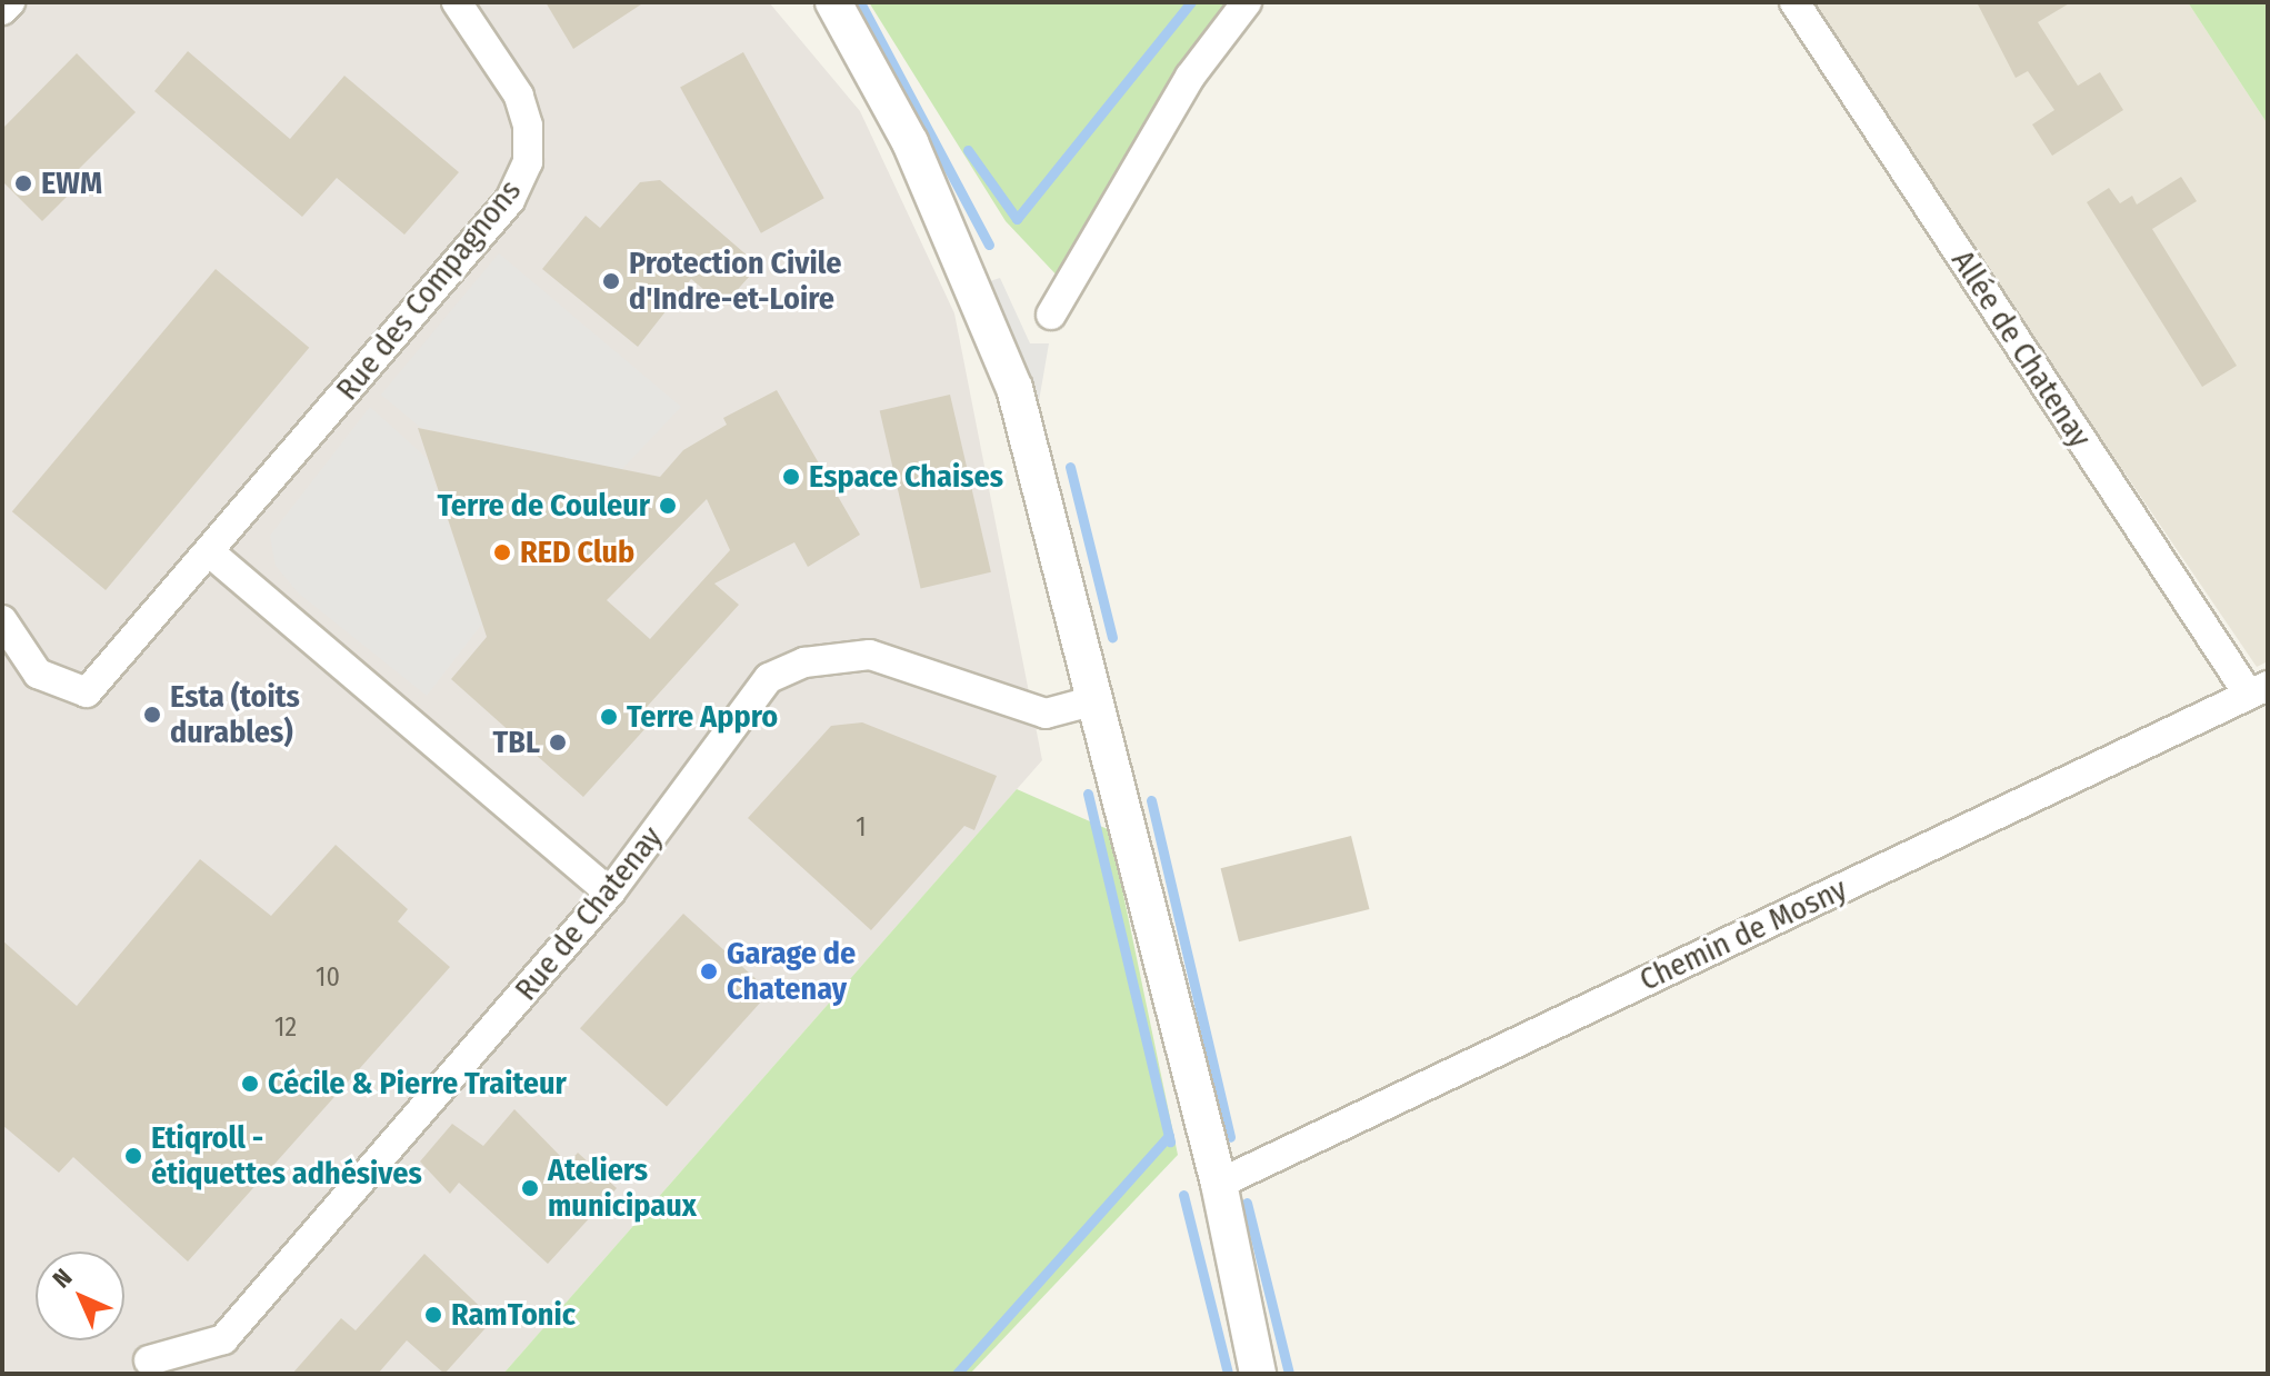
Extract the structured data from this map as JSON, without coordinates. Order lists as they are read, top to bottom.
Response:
{
  "streets": {
    "street": [
      "Rue des Compagnons",
      "Allée de Chatenay",
      "Rue de Chatenay",
      "Chemin de Mosny"
    ]
  },
  "crossings": [
    ["Allée de Chatenay", "Chemin de Mosny"]
  ],
  "places": [
    "EWM",
    "Protection Civile d'Indre-et-Loire",
    "Espace Chaises",
    "Terre de Couleur",
    "RED Club",
    "Esta (toits durables)",
    "Terre Appro",
    "TBL",
    "Garage de Chatenay",
    "Cécile & Pierre Traiteur",
    "Etiqroll - étiquettes adhésives",
    "Ateliers municipaux",
    "RamTonic"
  ],
  "house_numbers": ["1", "10", "12"],
  "north": "top left"
}
